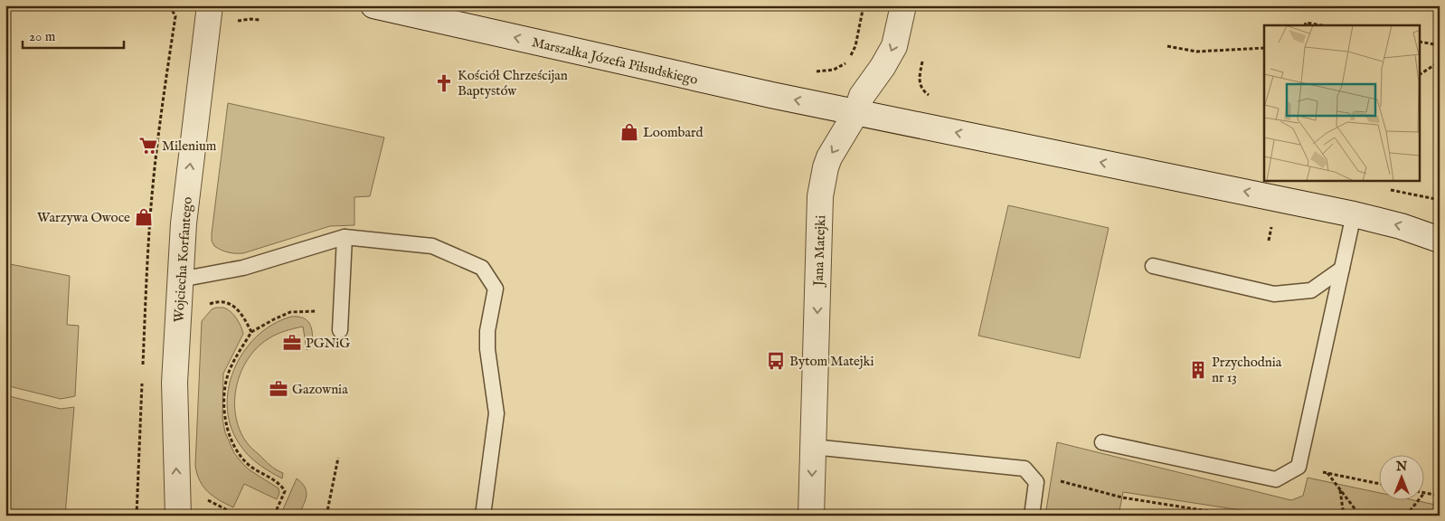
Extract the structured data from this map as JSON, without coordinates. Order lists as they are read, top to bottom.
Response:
{
  "streets": {
    "main road": ["Marszałka Józefa Piłsudskiego", "Jana Matejki", "Wojciecha Korfantego"]
  },
  "crossings": [
    ["Marszałka Józefa Piłsudskiego", "Jana Matejki"]
  ],
  "one_way": ["Marszałka Józefa Piłsudskiego", "Jana Matejki", "Wojciecha Korfantego"],
  "places": {
    "church": ["Kościół Chrześcijan Baptystów"],
    "shop": ["Loombard", "Warzywa Owoce"],
    "supermarket": ["Milenium"],
    "office": ["PGNiG", "Gazownia"],
    "bus stop": ["Bytom Matejki"],
    "building": ["Przychodnia nr 13"]
  },
  "scale_bar": "20 m",
  "north": "top"
}
